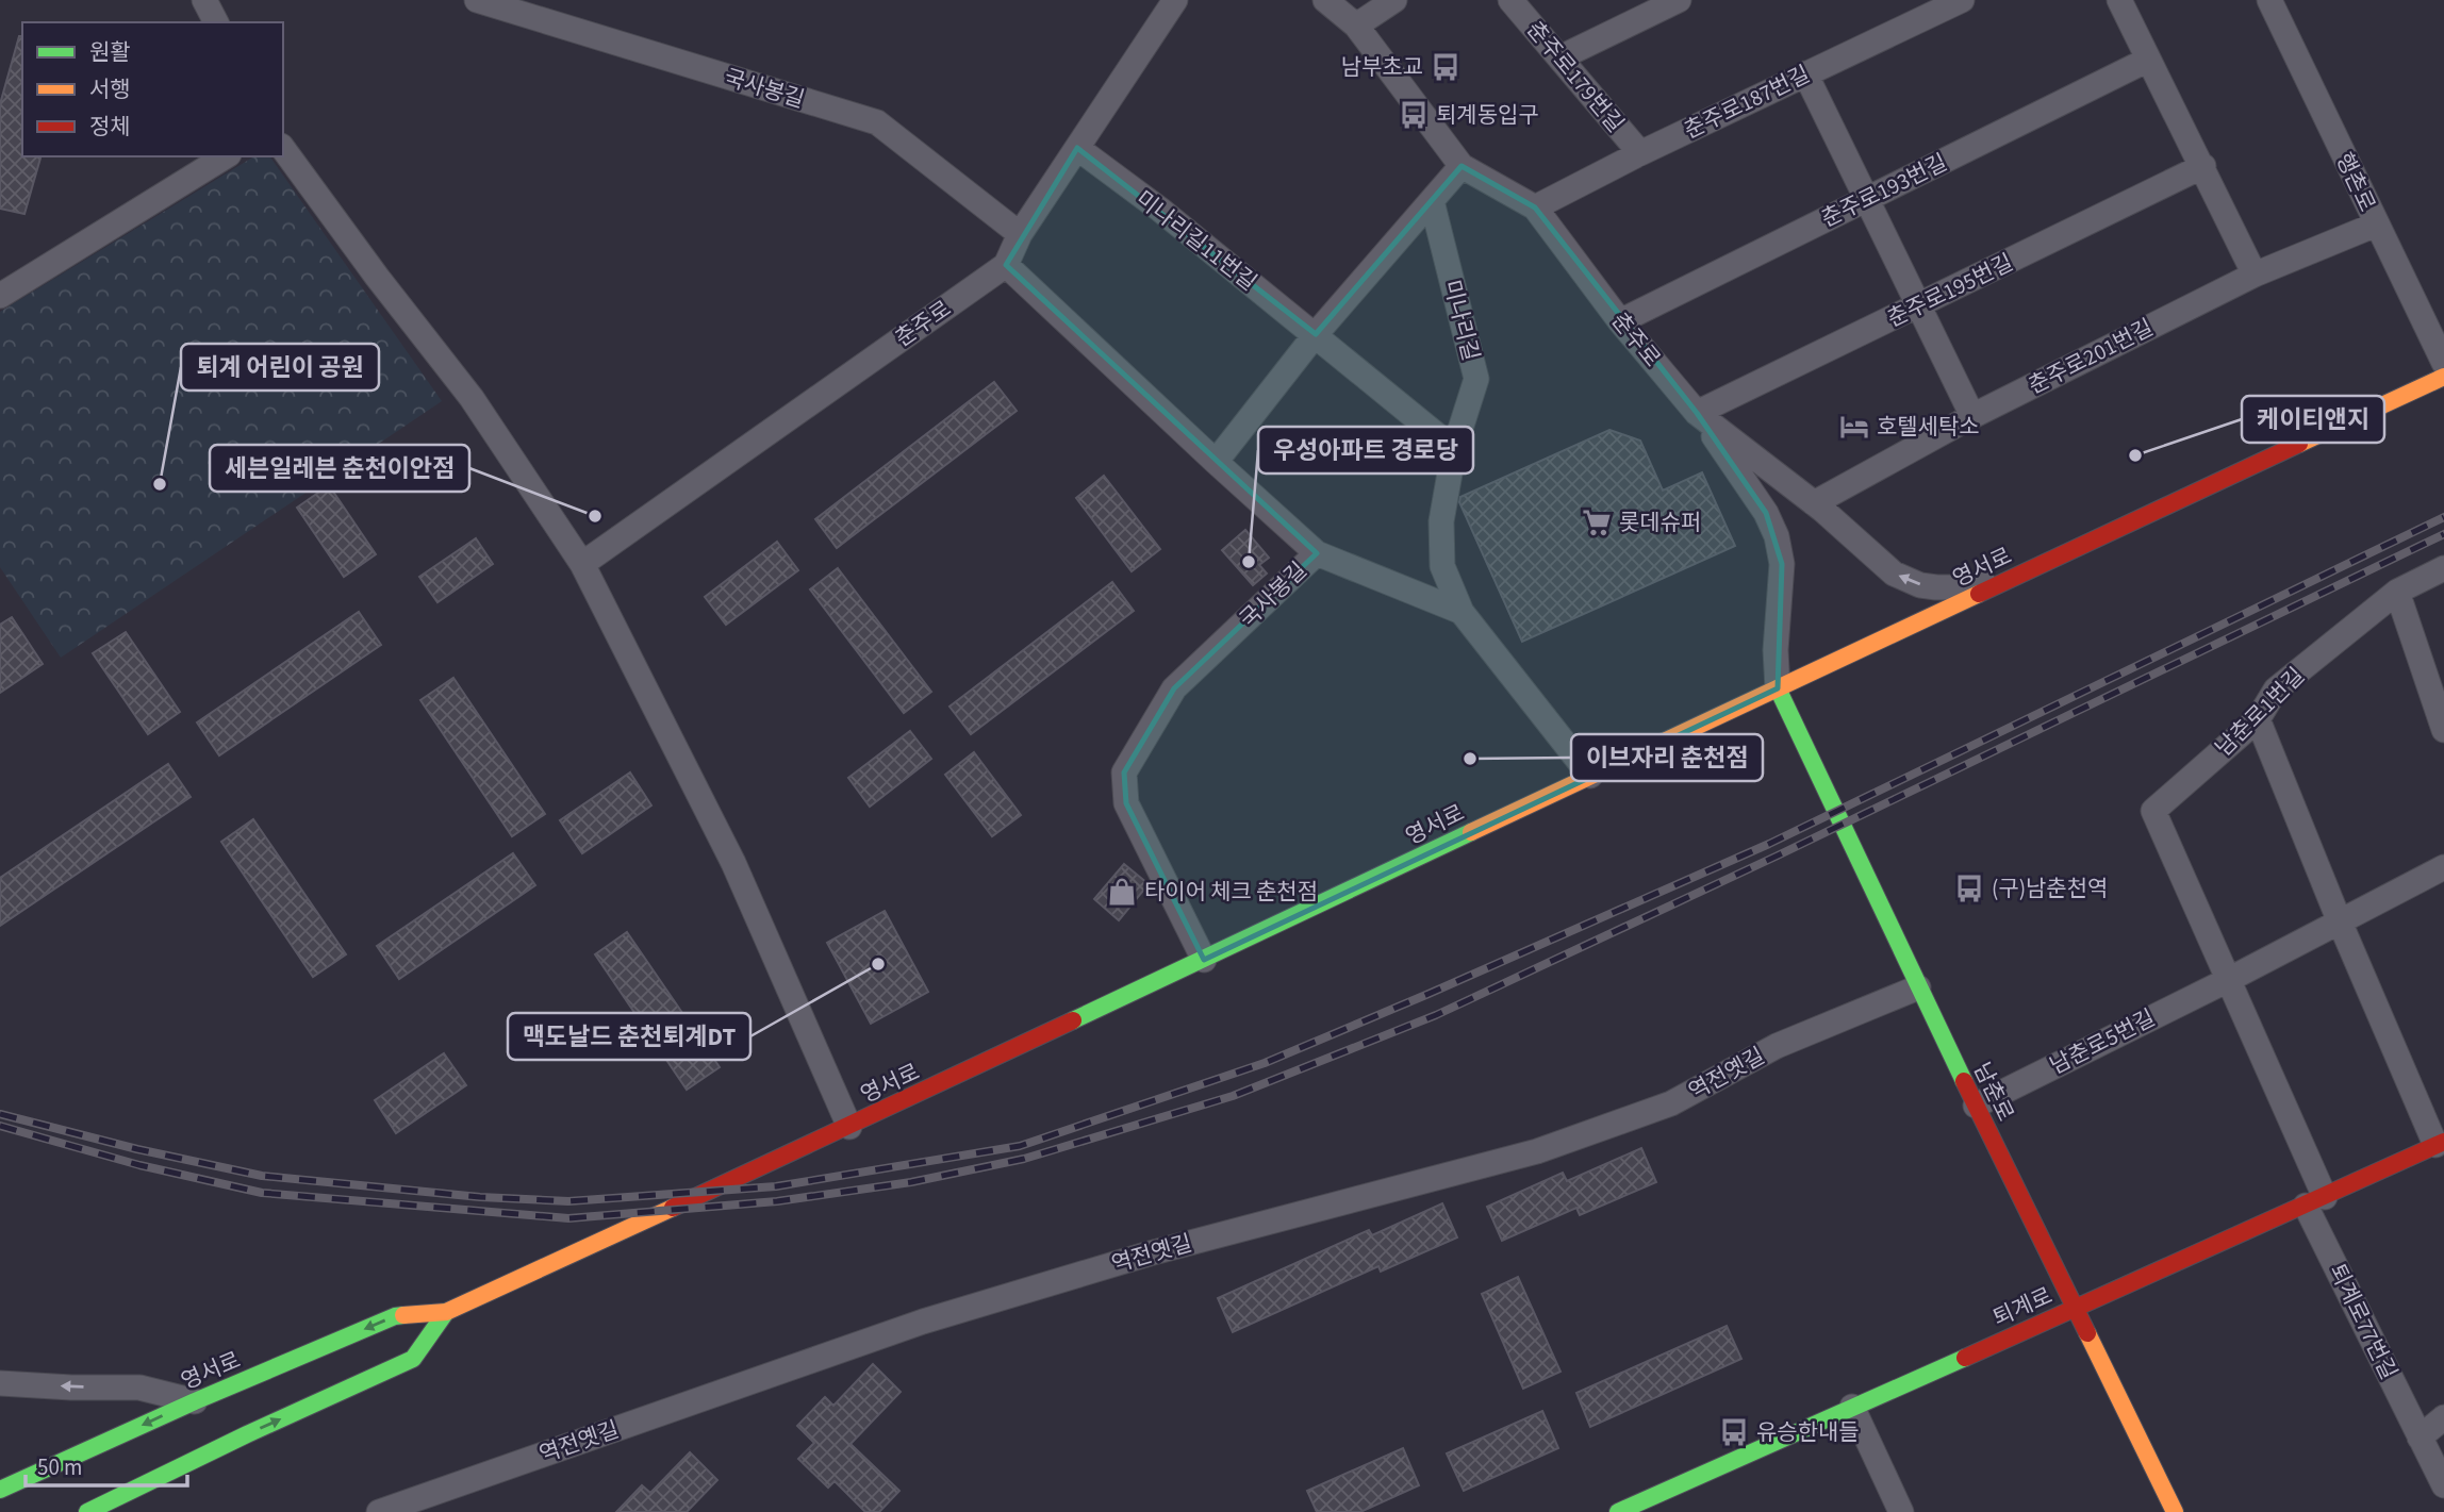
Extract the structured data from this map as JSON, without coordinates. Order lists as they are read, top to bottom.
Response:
{
  "streets": {
    "street": [
      "춘주로179번길",
      "국사봉길",
      "춘주로187번길",
      "행촌로",
      "춘주로193번길",
      "미나리길11번길",
      "춘주로195번길",
      "미나리길",
      "춘주로",
      "춘주로201번길",
      "영서로",
      "남춘로1번길",
      "남춘로5번길",
      "역전옛길",
      "남춘로",
      "퇴계로",
      "퇴계로77번길"
    ]
  },
  "crossings": [
    ["춘주로179번길", "춘주로187번길"],
    ["국사봉길", "춘주로"],
    ["국사봉길", "영서로"],
    ["춘주로187번길", "춘주로"],
    ["행촌로", "춘주로201번길"],
    ["춘주로193번길", "춘주로"],
    ["미나리길11번길", "미나리길"],
    ["미나리길11번길", "춘주로"],
    ["춘주로195번길", "춘주로"],
    ["미나리길", "영서로"],
    ["춘주로", "춘주로201번길"],
    ["춘주로", "영서로"],
    ["영서로", "남춘로"],
    ["남춘로1번길", "남춘로5번길"],
    ["남춘로5번길", "남춘로"],
    ["역전옛길", "남춘로"],
    ["남춘로", "퇴계로"],
    ["퇴계로", "퇴계로77번길"]
  ],
  "places": {
    "bus stop": [
      "남부초교",
      "퇴계동입구",
      "(구)남춘천역",
      "유승한내들"
    ],
    "hotel": ["호텔세탁소"],
    "other": [
      "케이티앤지",
      "퇴계 어린이 공원",
      "세븐일레븐 춘천이안점",
      "우성아파트 경로당",
      "이브자리 춘천점",
      "맥도날드 춘천퇴계DT"
    ],
    "supermarket": ["롯데슈퍼"],
    "shop": ["타이어 체크 춘천점"]
  },
  "legend": ["원활", "서행", "정체"],
  "scale_bar": "50 m"
}
